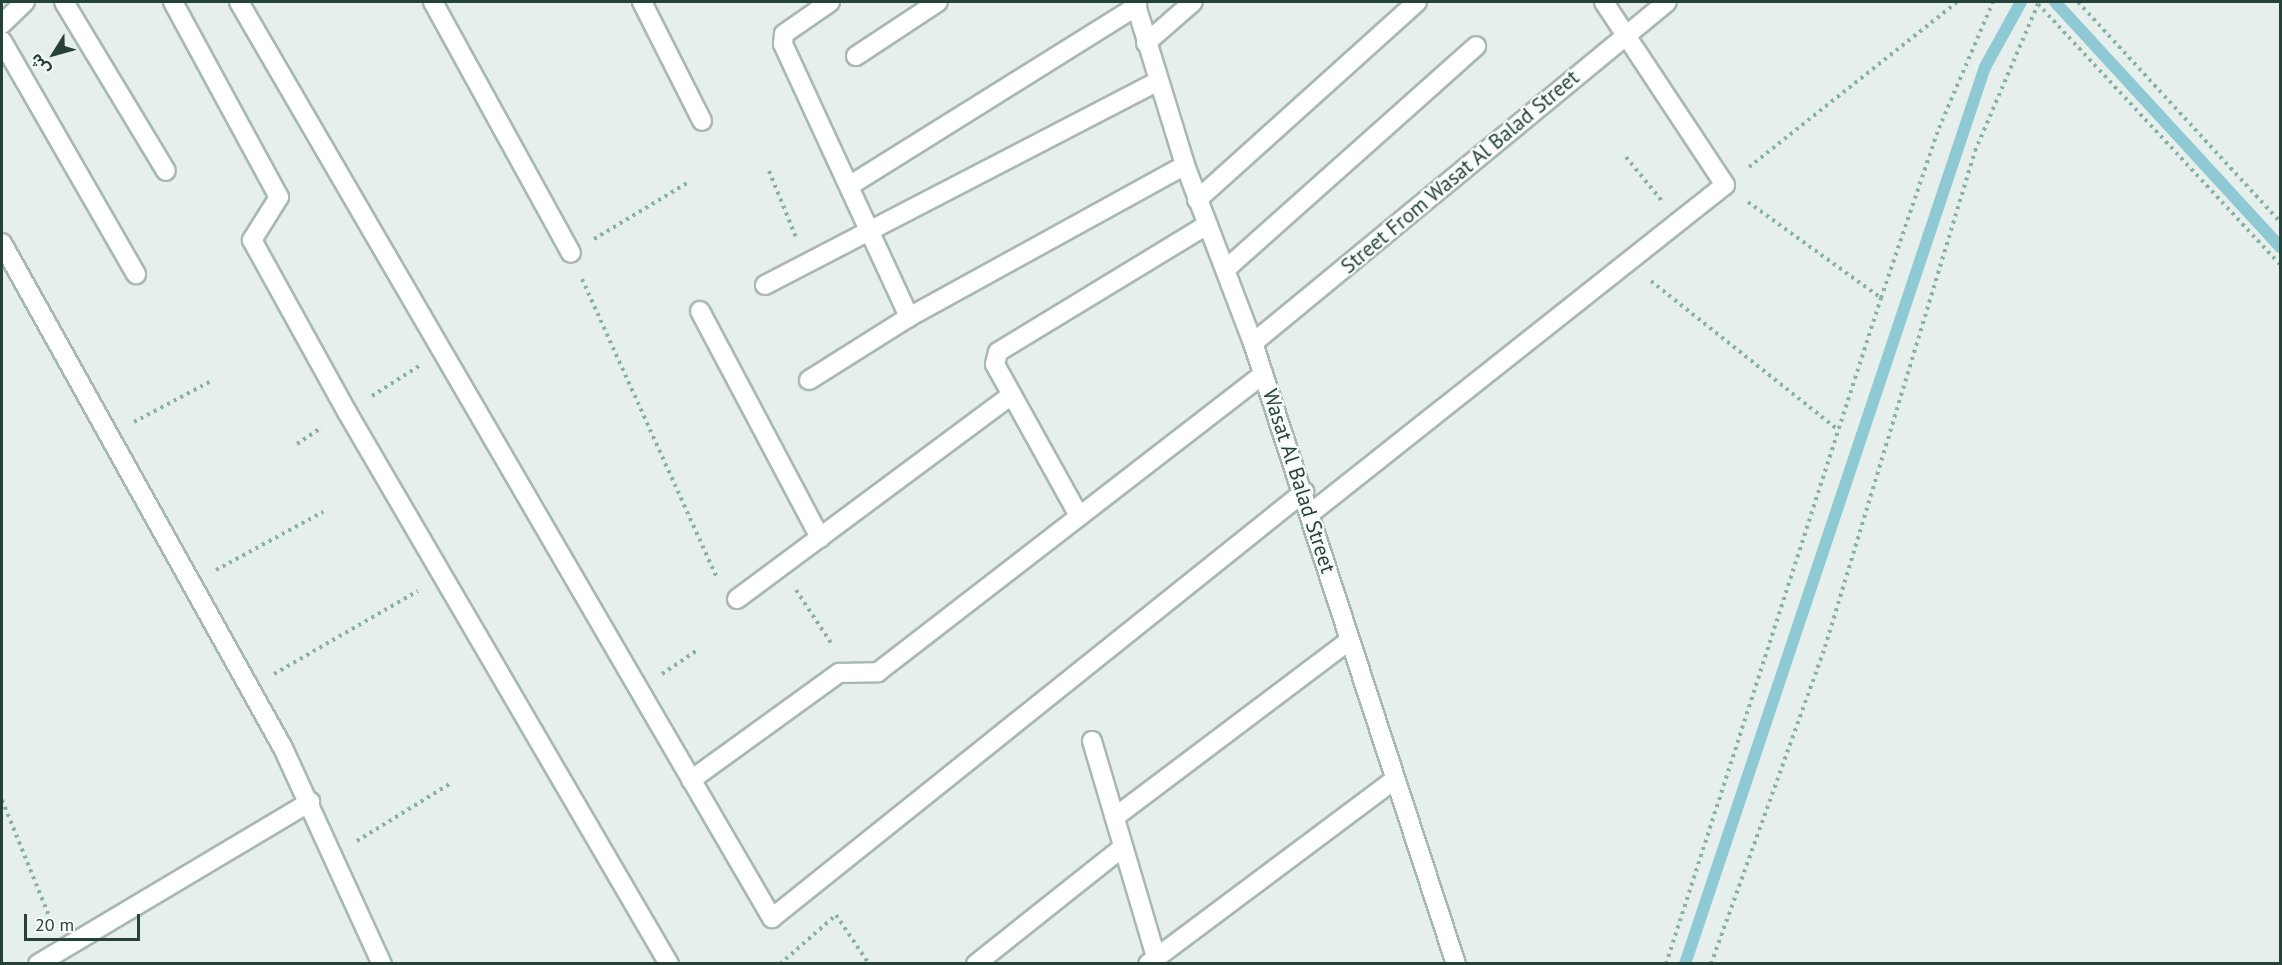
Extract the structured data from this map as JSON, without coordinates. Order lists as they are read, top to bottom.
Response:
{
  "streets": {
    "street": ["Street From Wasat Al Balad Street", "Wasat Al Balad Street"]
  },
  "crossings": [
    ["Street From Wasat Al Balad Street", "Wasat Al Balad Street"]
  ],
  "scale_bar": "20 m",
  "north": "bottom left"
}
